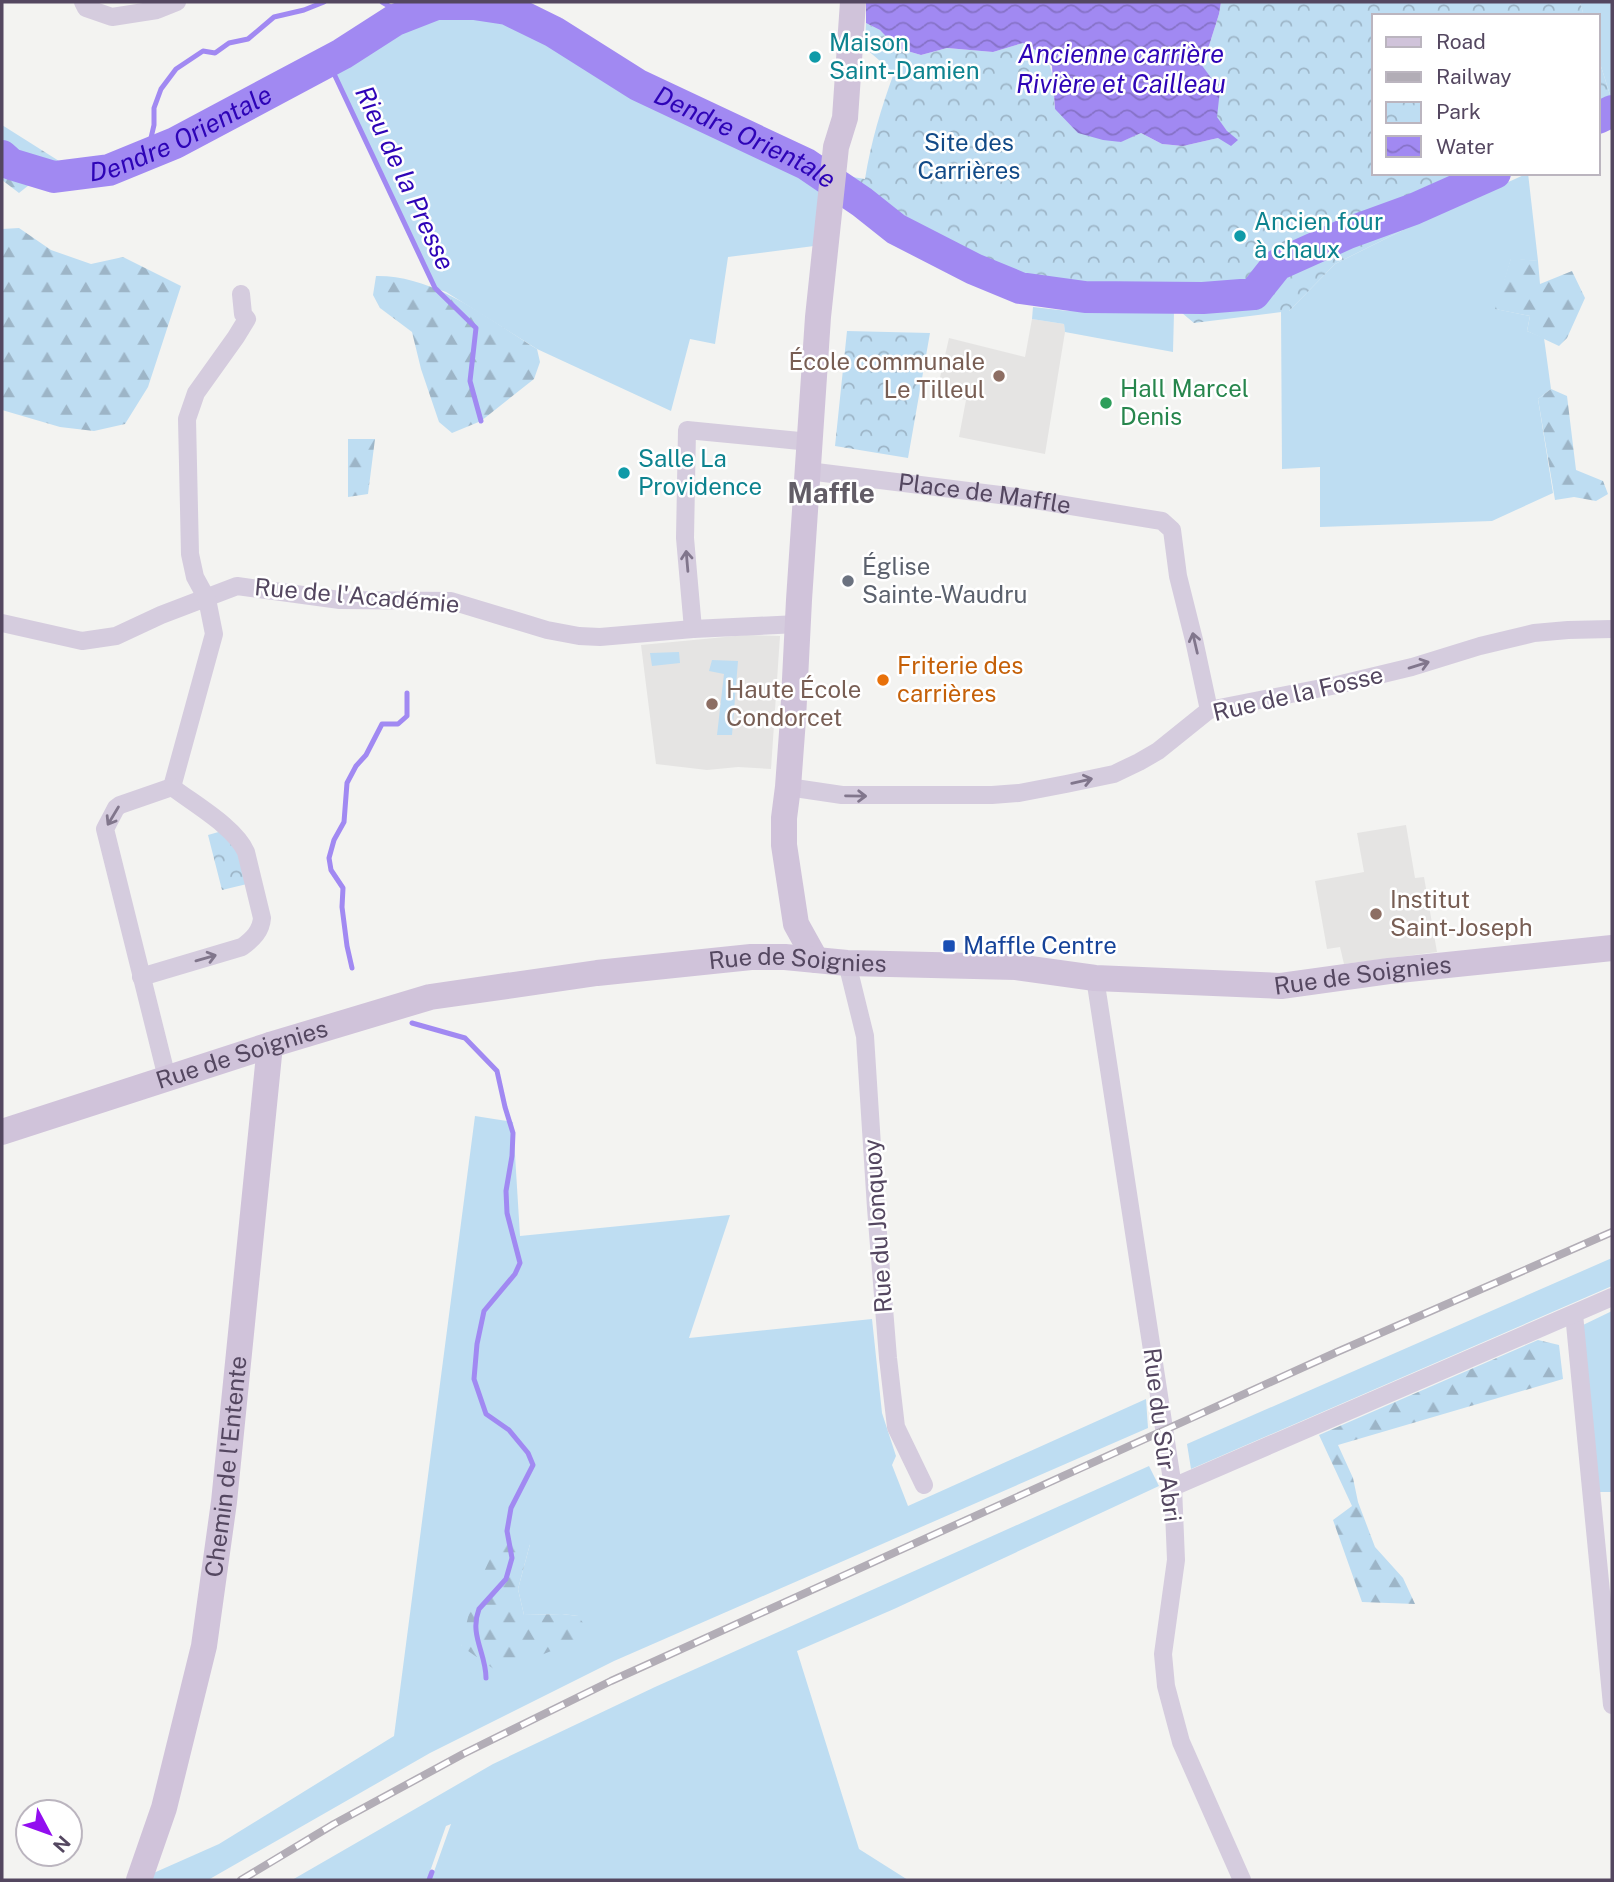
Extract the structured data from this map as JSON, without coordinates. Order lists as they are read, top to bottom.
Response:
{
  "streets": {
    "street": [
      "Place de Maffle",
      "Rue de l'Académie",
      "Rue de la Fosse",
      "Rue de Soignies",
      "Rue du Jonquoy",
      "Rue du Sûr Abri",
      "Chemin de l'Entente"
    ]
  },
  "crossings": [
    ["Place de Maffle", "Rue de la Fosse"],
    ["Rue de Soignies", "Rue du Jonquoy"],
    ["Rue de Soignies", "Rue du Sûr Abri"],
    ["Rue de Soignies", "Chemin de l'Entente"]
  ],
  "one_way": ["Place de Maffle", "Rue de la Fosse"],
  "districts": ["Maffle"],
  "water": ["Ancienne carrière Rivière et Cailleau", "Dendre Orientale", "Rieu de la Presse"],
  "parks": ["Site des Carrières"],
  "places": {
    "other": [
      "Maison Saint-Damien",
      "Ancien four à chaux",
      "École communale Le Tilleul",
      "Hall Marcel Denis",
      "Salle La Providence",
      "Église Sainte-Waudru",
      "Friterie des carrières",
      "Haute École Condorcet",
      "Institut Saint-Joseph"
    ],
    "transit": ["Maffle Centre"]
  },
  "legend": [
    "Road",
    "Railway",
    "Park",
    "Water"
  ],
  "north": "bottom right"
}
